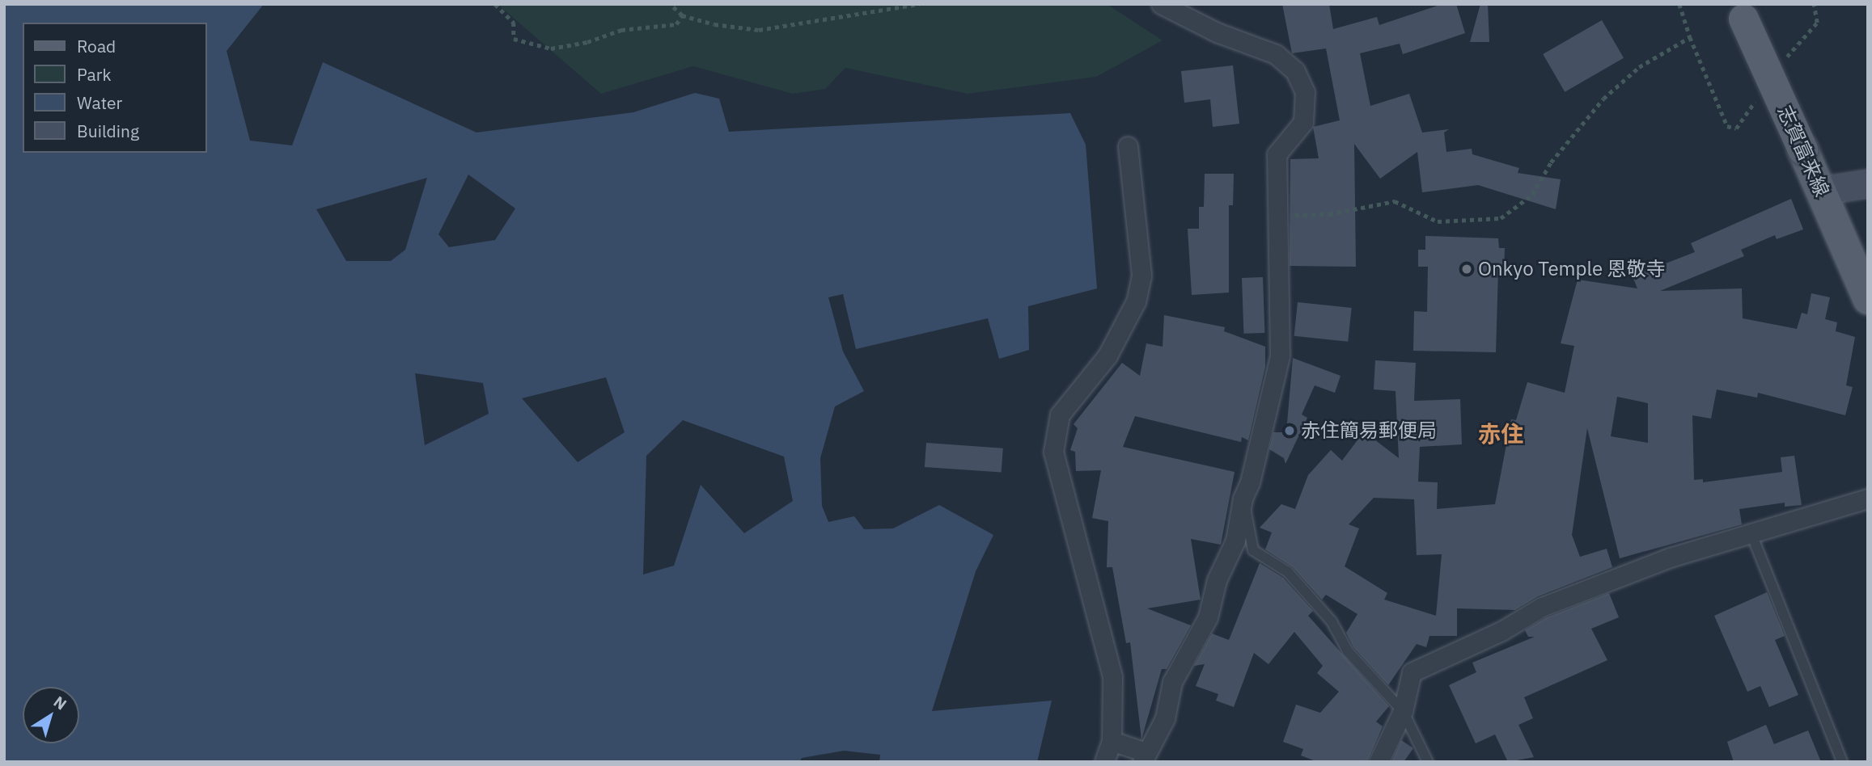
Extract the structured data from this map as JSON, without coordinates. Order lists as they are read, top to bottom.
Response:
{
  "streets": {
    "main road": ["志賀富来線"]
  },
  "districts": ["赤住"],
  "places": ["Onkyo Temple 恩敬寺", "赤住簡易郵便局"],
  "legend": [
    "Road",
    "Park",
    "Water",
    "Building"
  ],
  "north": "top right"
}
